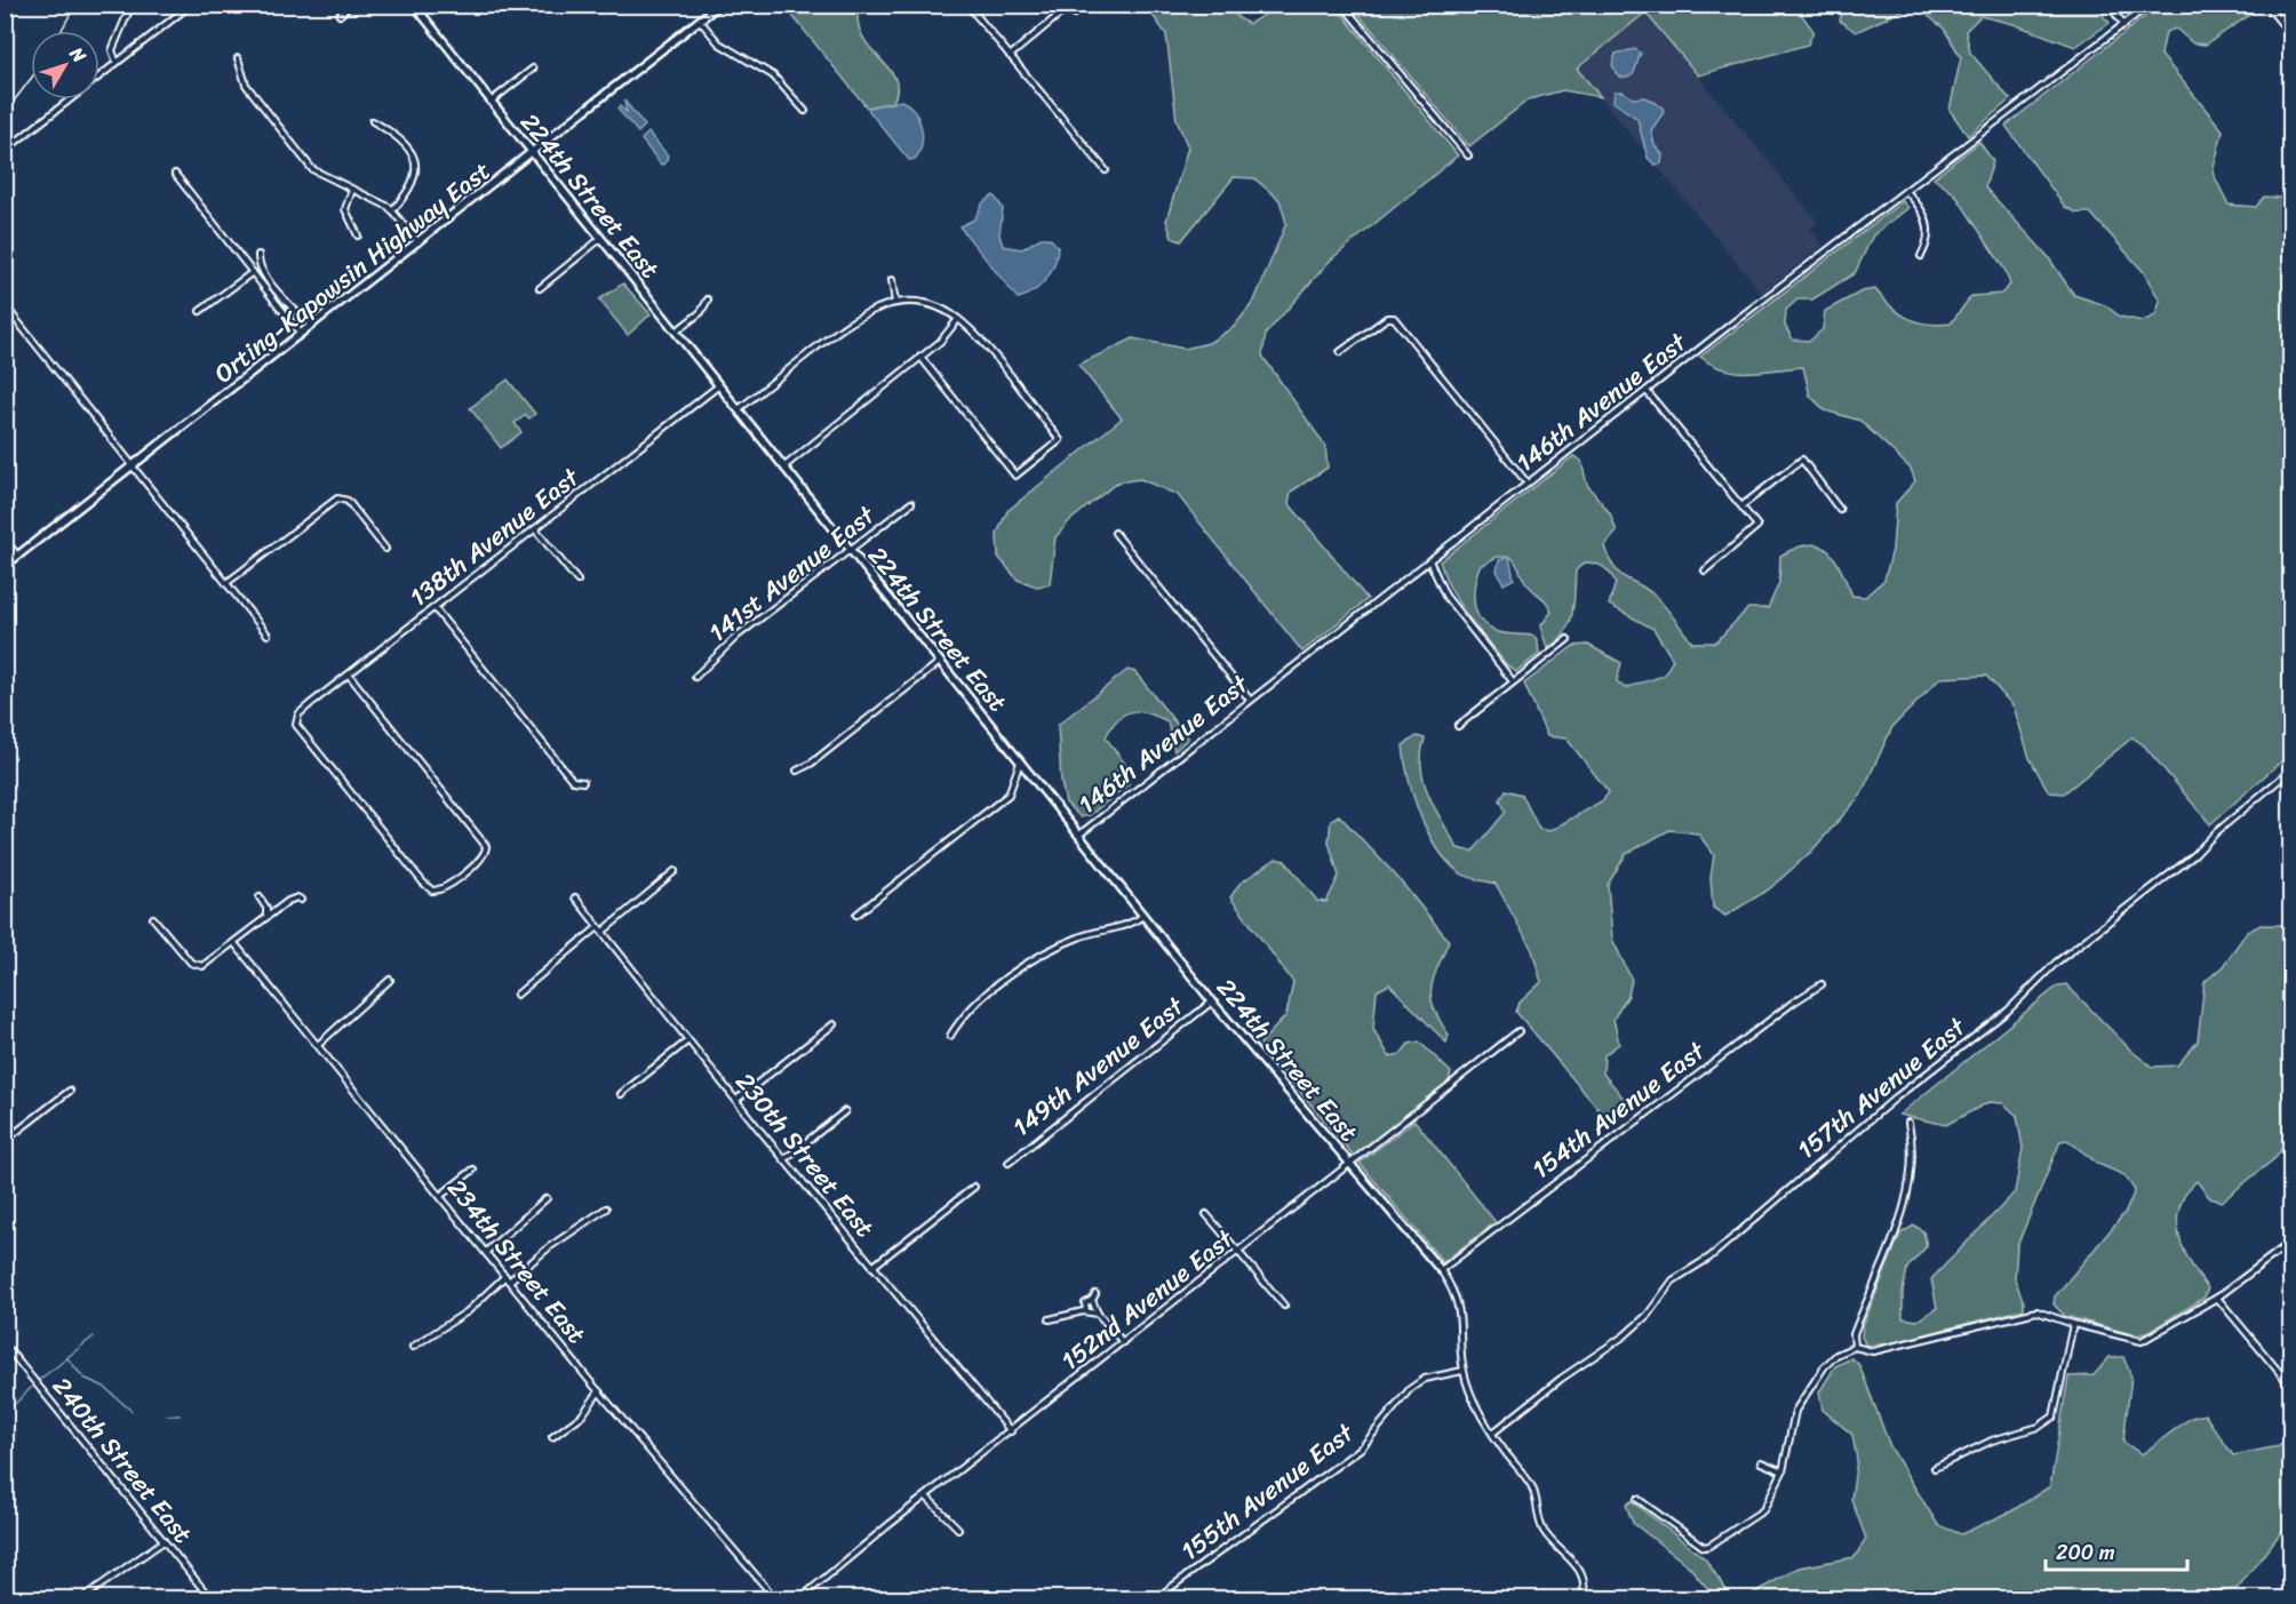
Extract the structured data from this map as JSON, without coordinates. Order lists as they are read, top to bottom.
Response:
{
  "streets": {
    "street": [
      "224th Street East",
      "Orting-Kapowsin Highway East",
      "146th Avenue East",
      "138th Avenue East",
      "141st Avenue East",
      "149th Avenue East",
      "157th Avenue East",
      "154th Avenue East",
      "230th Street East",
      "234th Street East",
      "152nd Avenue East",
      "240th Street East",
      "155th Avenue East"
    ]
  },
  "crossings": [
    ["224th Street East", "Orting-Kapowsin Highway East"],
    ["224th Street East", "146th Avenue East"],
    ["224th Street East", "138th Avenue East"],
    ["224th Street East", "141st Avenue East"],
    ["224th Street East", "149th Avenue East"],
    ["224th Street East", "154th Avenue East"],
    ["224th Street East", "152nd Avenue East"],
    ["230th Street East", "152nd Avenue East"]
  ],
  "scale_bar": "200 m",
  "north": "top right"
}
